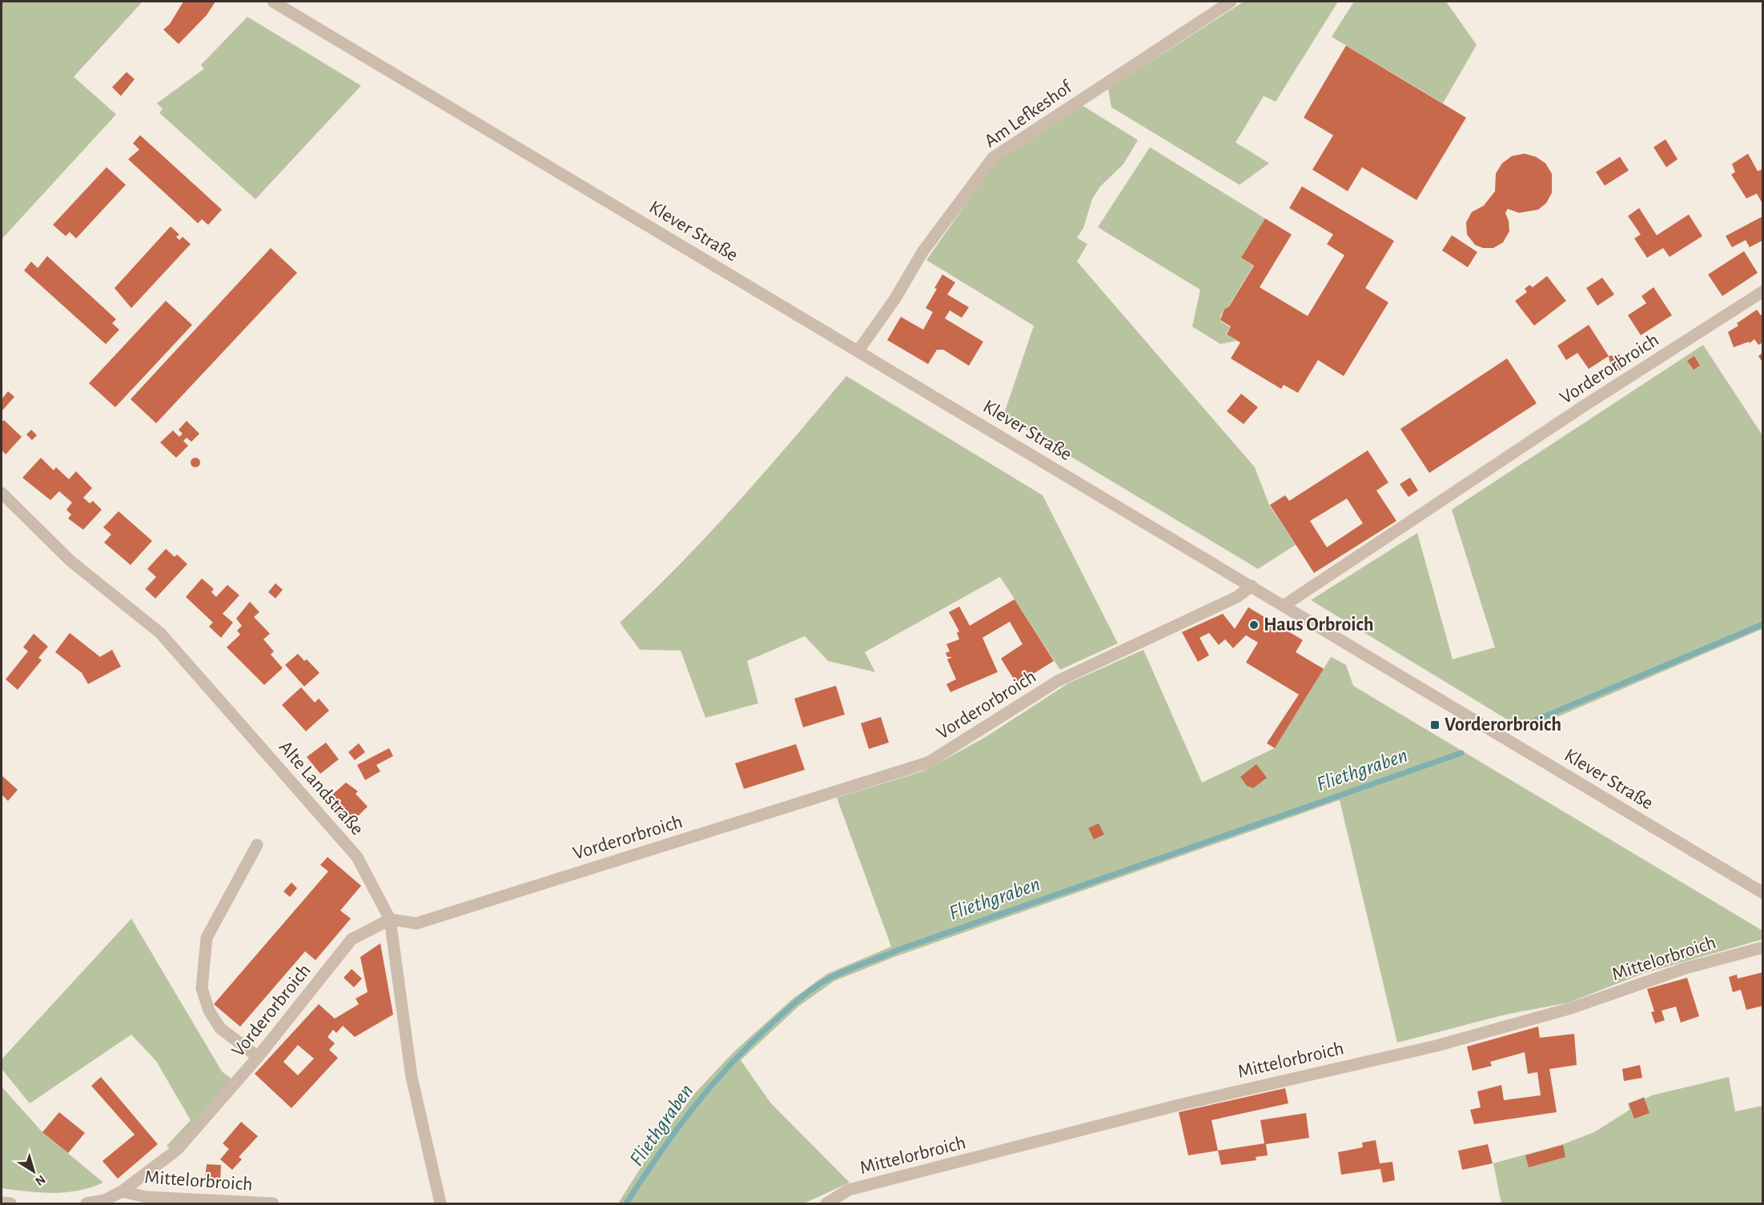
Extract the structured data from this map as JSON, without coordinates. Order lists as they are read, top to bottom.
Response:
{
  "streets": {
    "street": [
      "Am Lefkeshof",
      "Klever Straße",
      "Vorderorbroich",
      "Alte Landstraße",
      "Mittelorbroich"
    ]
  },
  "crossings": [
    ["Am Lefkeshof", "Klever Straße"],
    ["Klever Straße", "Vorderorbroich"],
    ["Vorderorbroich", "Alte Landstraße"],
    ["Vorderorbroich", "Mittelorbroich"]
  ],
  "water": ["Fliethgraben"],
  "places": {
    "other": ["Haus Orbroich"],
    "transit": ["Vorderorbroich"]
  },
  "north": "bottom right"
}
